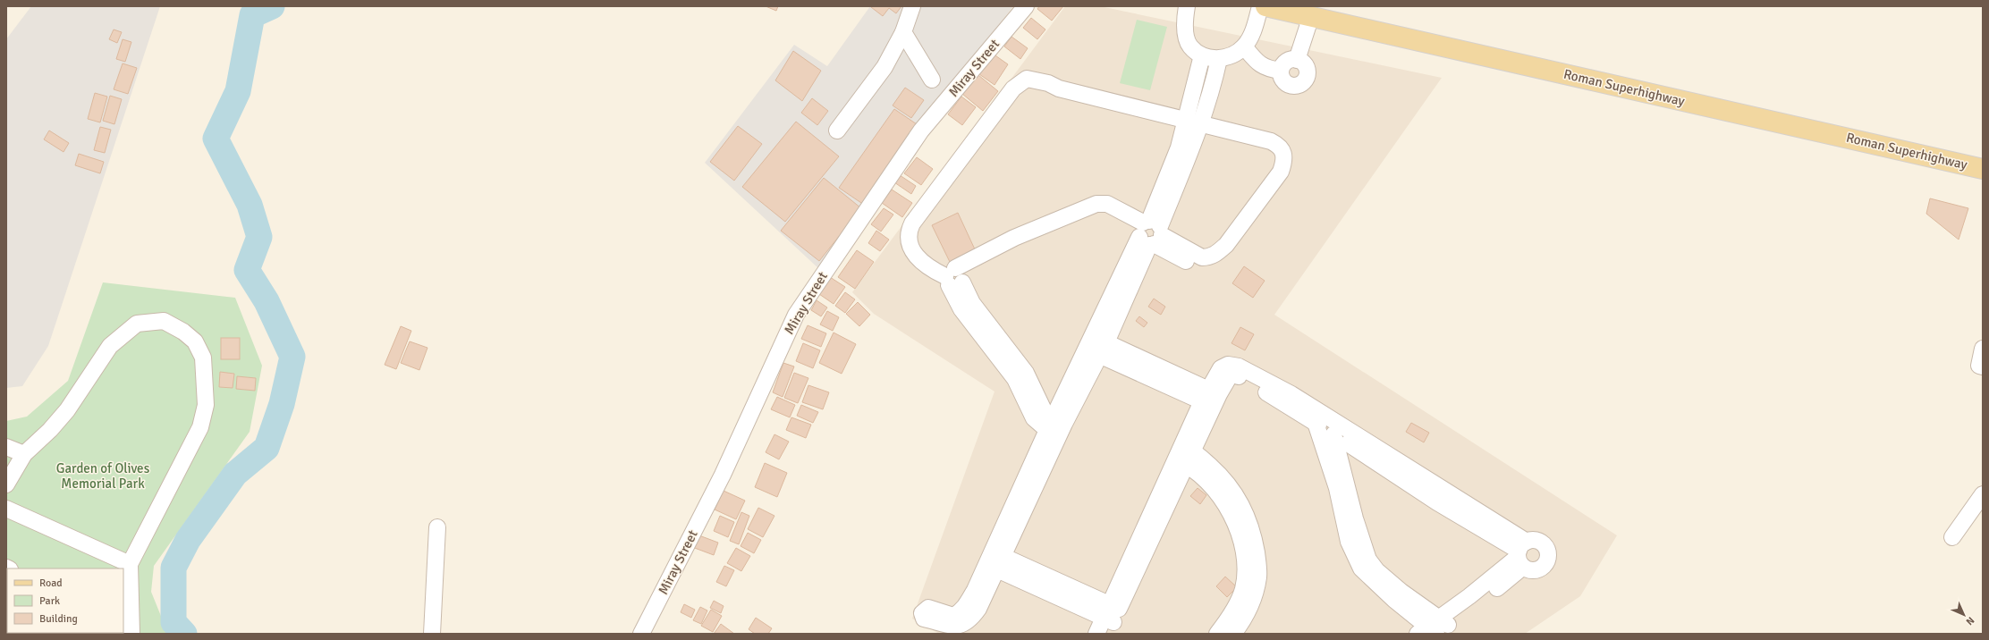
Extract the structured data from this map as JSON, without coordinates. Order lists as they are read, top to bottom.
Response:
{
  "streets": {
    "main road": ["Roman Superhighway"],
    "street": ["Miray Street"]
  },
  "parks": ["Garden of Olives Memorial Park"],
  "legend": ["Road", "Park", "Building"],
  "north": "bottom right"
}
